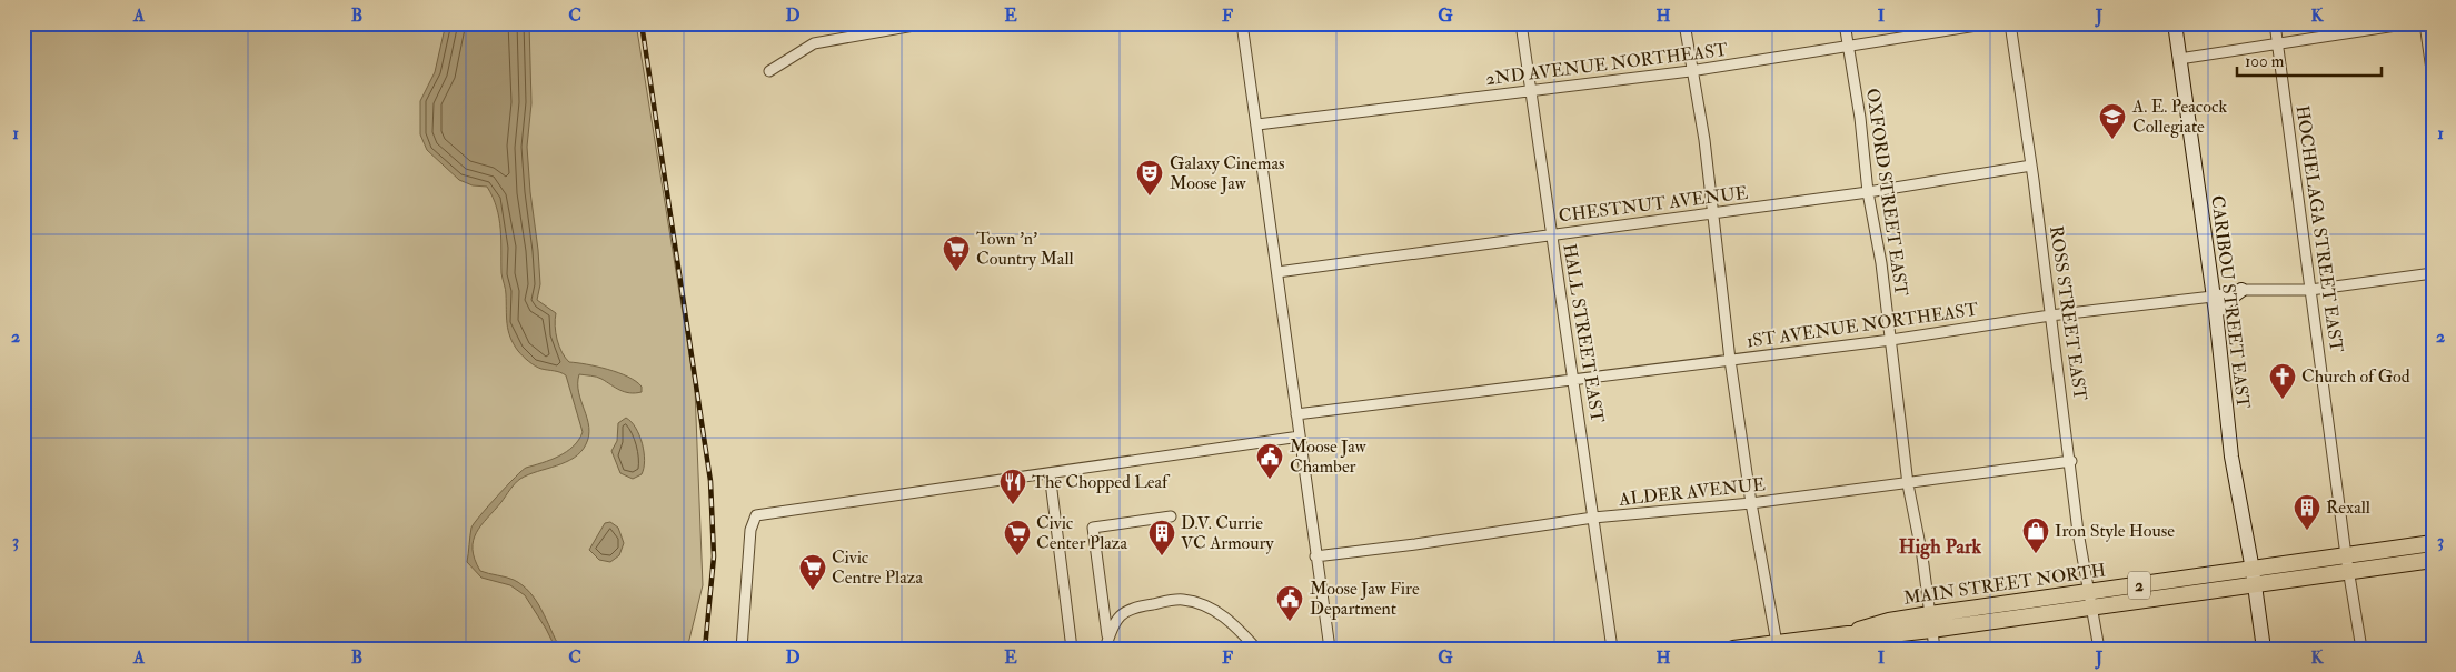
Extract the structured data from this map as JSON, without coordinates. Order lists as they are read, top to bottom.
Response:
{
  "streets": {
    "main road": ["MAIN STREET NORTH", "2"],
    "street": [
      "2ND AVENUE NORTHEAST",
      "OXFORD STREET EAST",
      "CHESTNUT AVENUE",
      "HOCHELAGA STREET EAST",
      "CARIBOU STREET EAST",
      "ROSS STREET EAST",
      "1ST AVENUE NORTHEAST",
      "HALL STREET EAST",
      "ALDER AVENUE"
    ]
  },
  "crossings": [
    ["2ND AVENUE NORTHEAST", "OXFORD STREET EAST"],
    ["2ND AVENUE NORTHEAST", "HALL STREET EAST"],
    ["OXFORD STREET EAST", "CHESTNUT AVENUE"],
    ["OXFORD STREET EAST", "1ST AVENUE NORTHEAST"],
    ["OXFORD STREET EAST", "ALDER AVENUE"],
    ["OXFORD STREET EAST", "MAIN STREET NORTH"],
    ["CHESTNUT AVENUE", "ROSS STREET EAST"],
    ["CHESTNUT AVENUE", "HALL STREET EAST"],
    ["HOCHELAGA STREET EAST", "1ST AVENUE NORTHEAST"],
    ["HOCHELAGA STREET EAST", "MAIN STREET NORTH"],
    ["CARIBOU STREET EAST", "1ST AVENUE NORTHEAST"],
    ["CARIBOU STREET EAST", "MAIN STREET NORTH"],
    ["ROSS STREET EAST", "1ST AVENUE NORTHEAST"],
    ["ROSS STREET EAST", "ALDER AVENUE"],
    ["ROSS STREET EAST", "MAIN STREET NORTH"],
    ["1ST AVENUE NORTHEAST", "HALL STREET EAST"],
    ["HALL STREET EAST", "ALDER AVENUE"]
  ],
  "districts": ["High Park"],
  "places": {
    "school or university": ["A. E. Peacock Collegiate"],
    "theatre": ["Galaxy Cinemas Moose Jaw"],
    "supermarket": ["Town 'n' Country Mall", "Civic Center Plaza", "Civic Centre Plaza"],
    "church": ["Church of God"],
    "public building": ["Moose Jaw Chamber", "Moose Jaw Fire Department"],
    "restaurant": ["The Chopped Leaf"],
    "building": ["Rexall", "D.V. Currie VC Armoury"],
    "shop": ["Iron Style House"]
  },
  "scale_bar": "100 m",
  "grid": {
    "columns": [
      "A",
      "B",
      "C",
      "D",
      "E",
      "F",
      "G",
      "H",
      "I",
      "J",
      "K"
    ],
    "rows": ["1", "2", "3"]
  }
}
